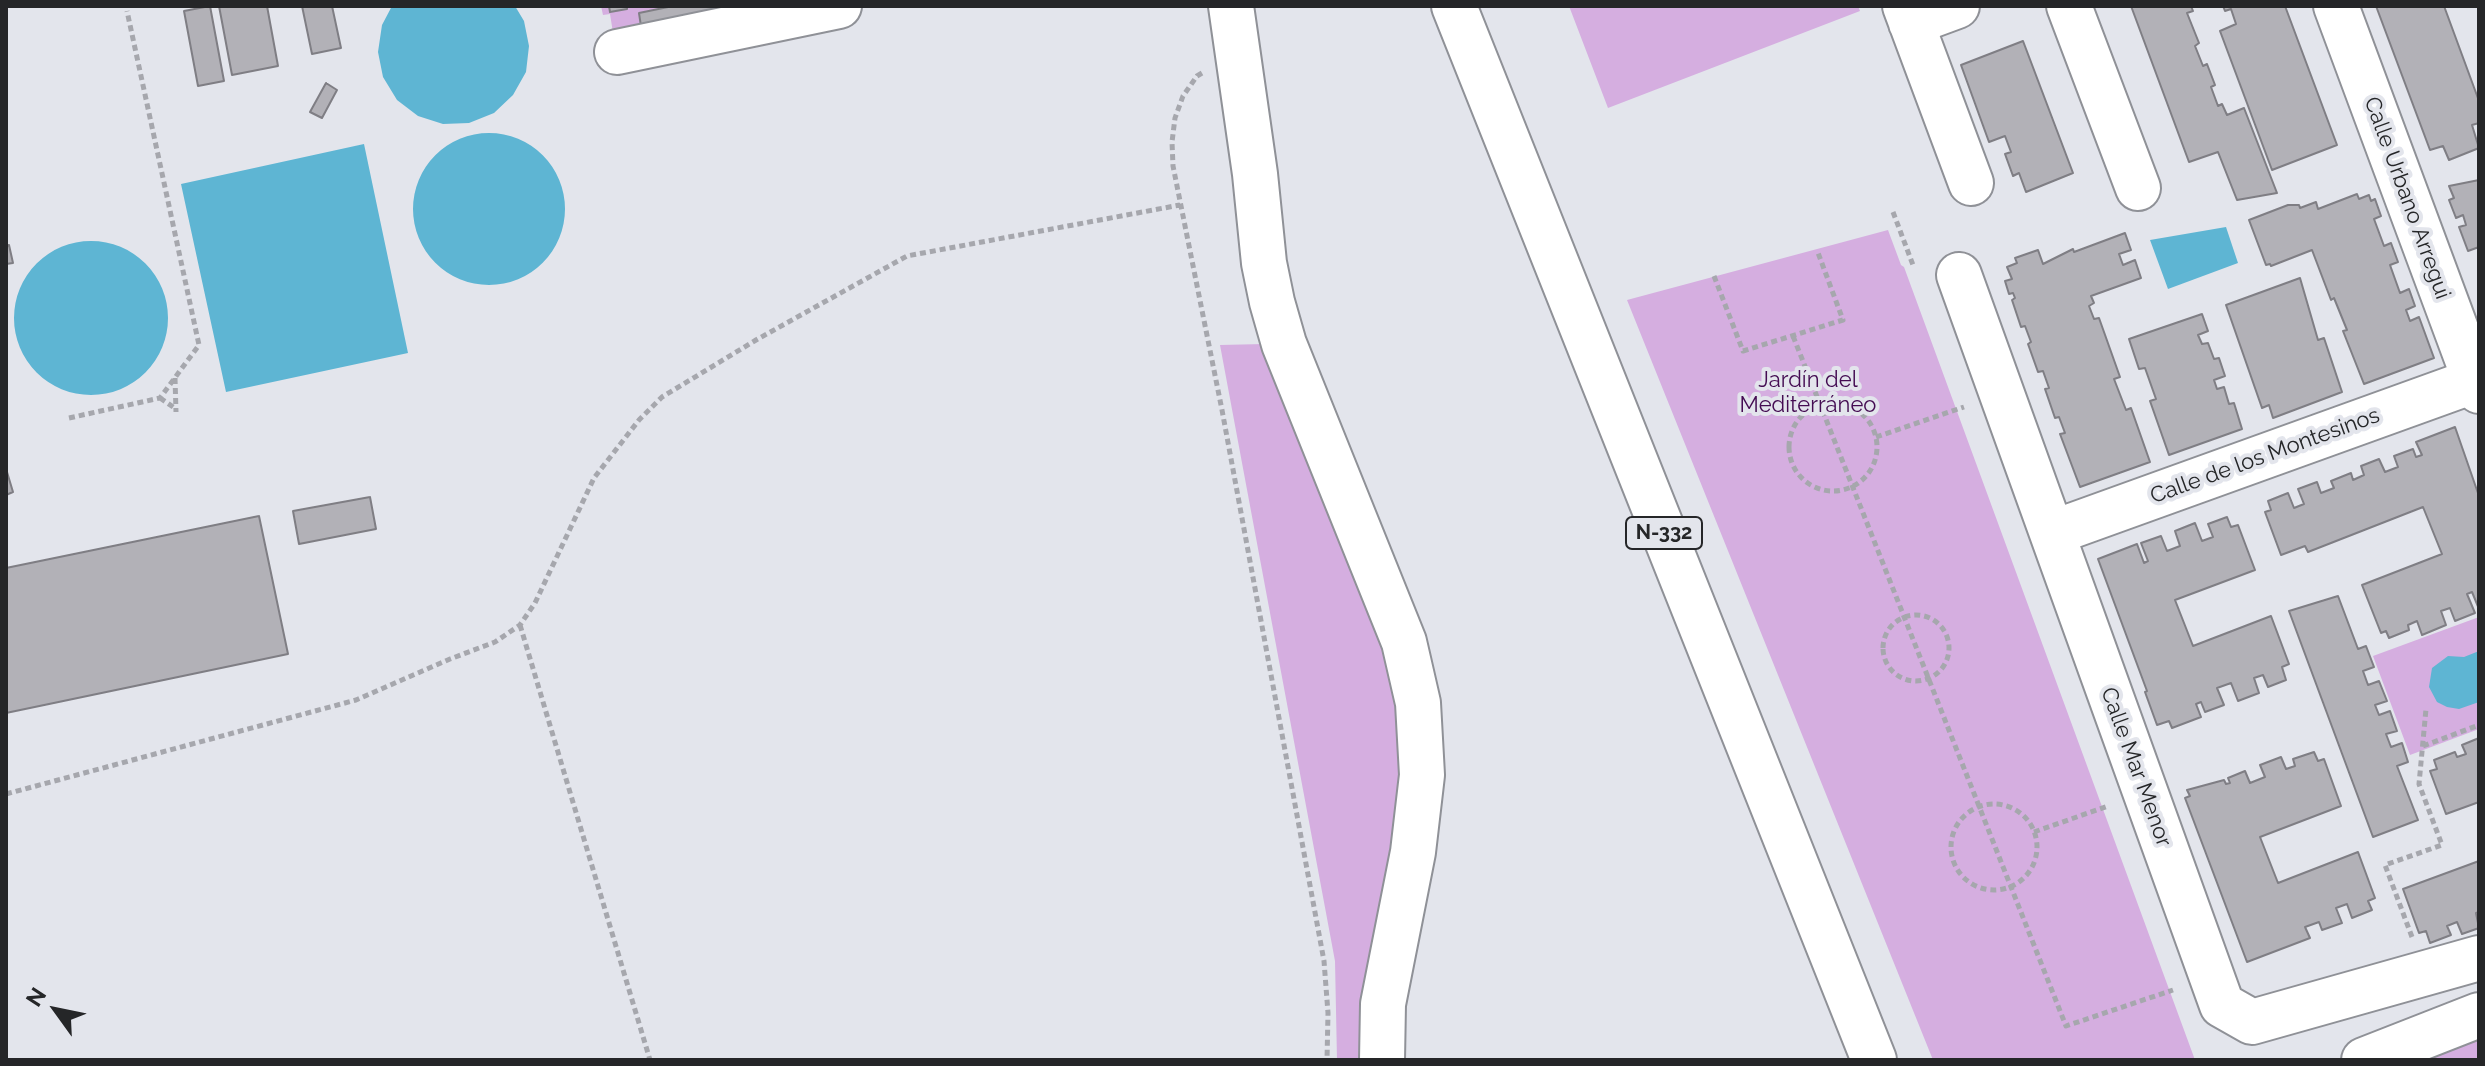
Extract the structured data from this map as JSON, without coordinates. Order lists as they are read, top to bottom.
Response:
{
  "streets": {
    "main road": [
      "Calle Urbano Arregui",
      "Calle de los Montesinos",
      "N-332",
      "Calle Mar Menor"
    ]
  },
  "crossings": [
    ["Calle Urbano Arregui", "Calle de los Montesinos"],
    ["Calle de los Montesinos", "Calle Mar Menor"]
  ],
  "parks": ["Jardín del Mediterráneo"],
  "north": "top left"
}
